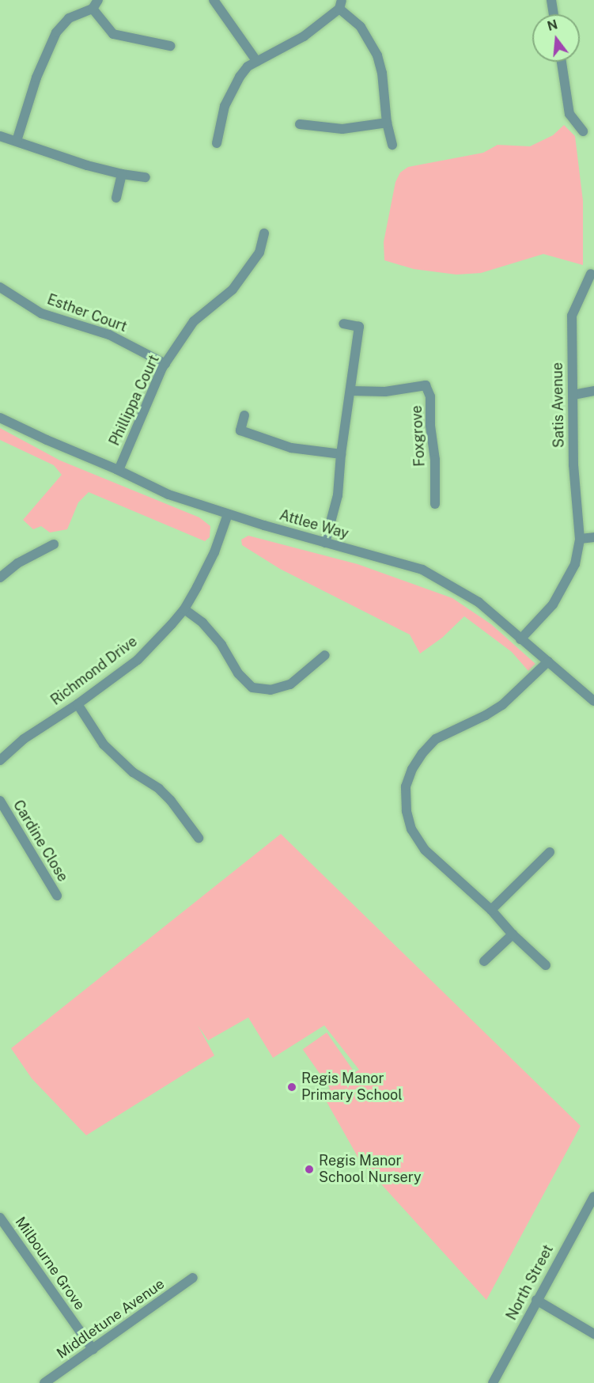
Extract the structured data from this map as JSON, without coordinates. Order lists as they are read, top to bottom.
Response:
{
  "streets": {
    "street": [
      "Esther Court",
      "Phillippa Court",
      "Satis Avenue",
      "Foxgrove",
      "Attlee Way",
      "Richmond Drive",
      "Cardine Close",
      "Milbourne Grove",
      "North Street",
      "Middletune Avenue"
    ]
  },
  "crossings": [
    ["Esther Court", "Phillippa Court"],
    ["Phillippa Court", "Attlee Way"],
    ["Satis Avenue", "Attlee Way"],
    ["Attlee Way", "Richmond Drive"],
    ["Milbourne Grove", "Middletune Avenue"]
  ],
  "places": ["Regis Manor Primary School", "Regis Manor School Nursery"],
  "north": "top"
}
